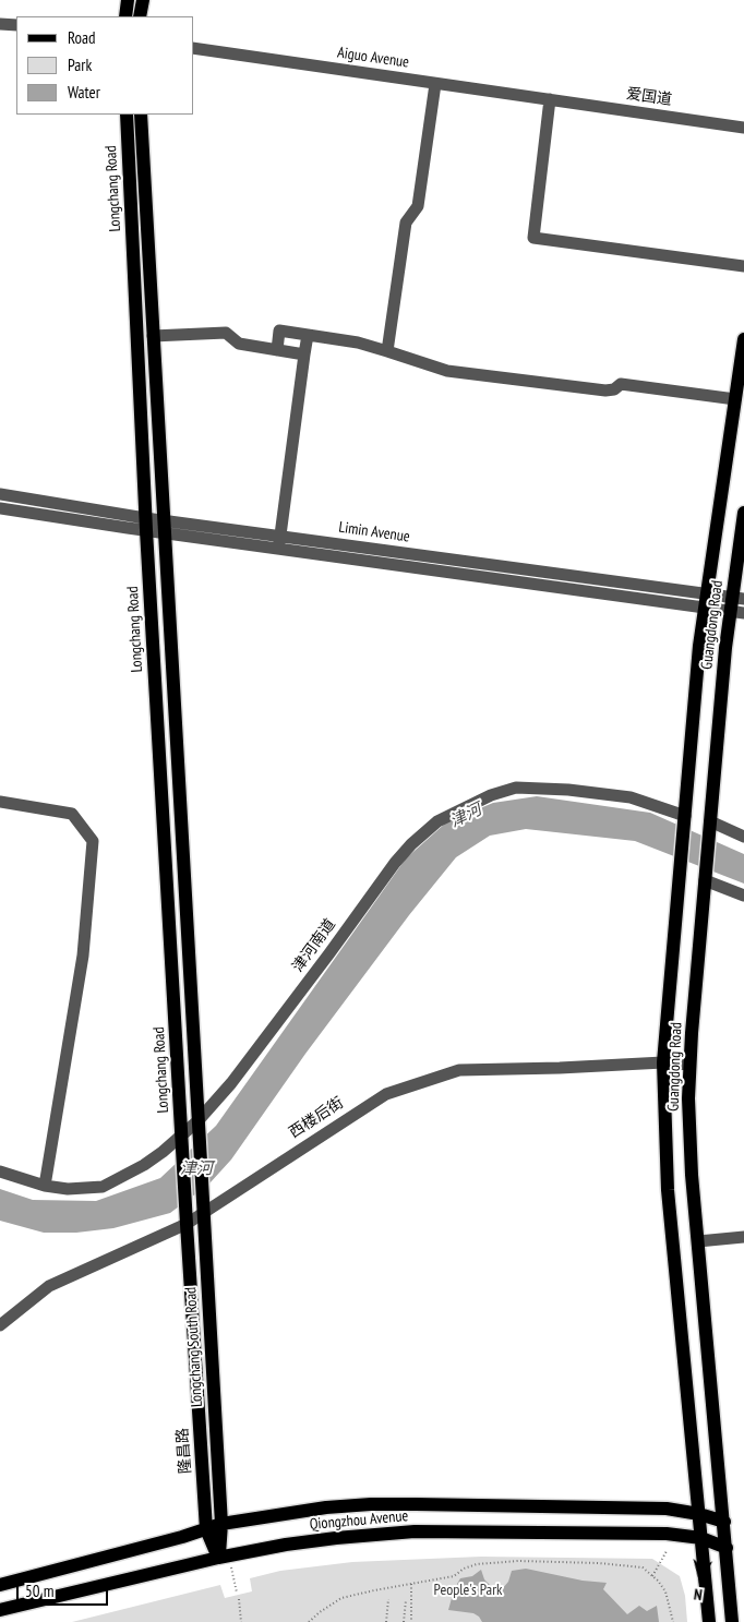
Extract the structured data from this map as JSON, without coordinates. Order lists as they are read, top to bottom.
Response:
{
  "streets": {
    "main road": [
      "Longchang Road",
      "Guangdong Road",
      "Longchang South Road",
      "隆昌路",
      "Qiongzhou Avenue"
    ],
    "street": [
      "Aiguo Avenue",
      "爱国道",
      "Limin Avenue",
      "津河南道",
      "西楼后街"
    ]
  },
  "crossings": [
    ["Aiguo Avenue", "爱国道"],
    ["Longchang Road", "Limin Avenue"],
    ["Longchang Road", "津河南道"],
    ["Longchang Road", "Longchang South Road"],
    ["Longchang Road", "隆昌路"],
    ["Limin Avenue", "Guangdong Road"],
    ["Guangdong Road", "津河南道"],
    ["Guangdong Road", "西楼后街"],
    ["Guangdong Road", "Qiongzhou Avenue"],
    ["津河南道", "隆昌路"],
    ["西楼后街", "Longchang South Road"],
    ["西楼后街", "隆昌路"],
    ["Longchang South Road", "隆昌路"],
    ["Longchang South Road", "Qiongzhou Avenue"],
    ["隆昌路", "Qiongzhou Avenue"]
  ],
  "water": ["津河"],
  "parks": ["People's Park"],
  "legend": ["Road", "Park", "Water"],
  "scale_bar": "50 m",
  "north": "bottom"
}
